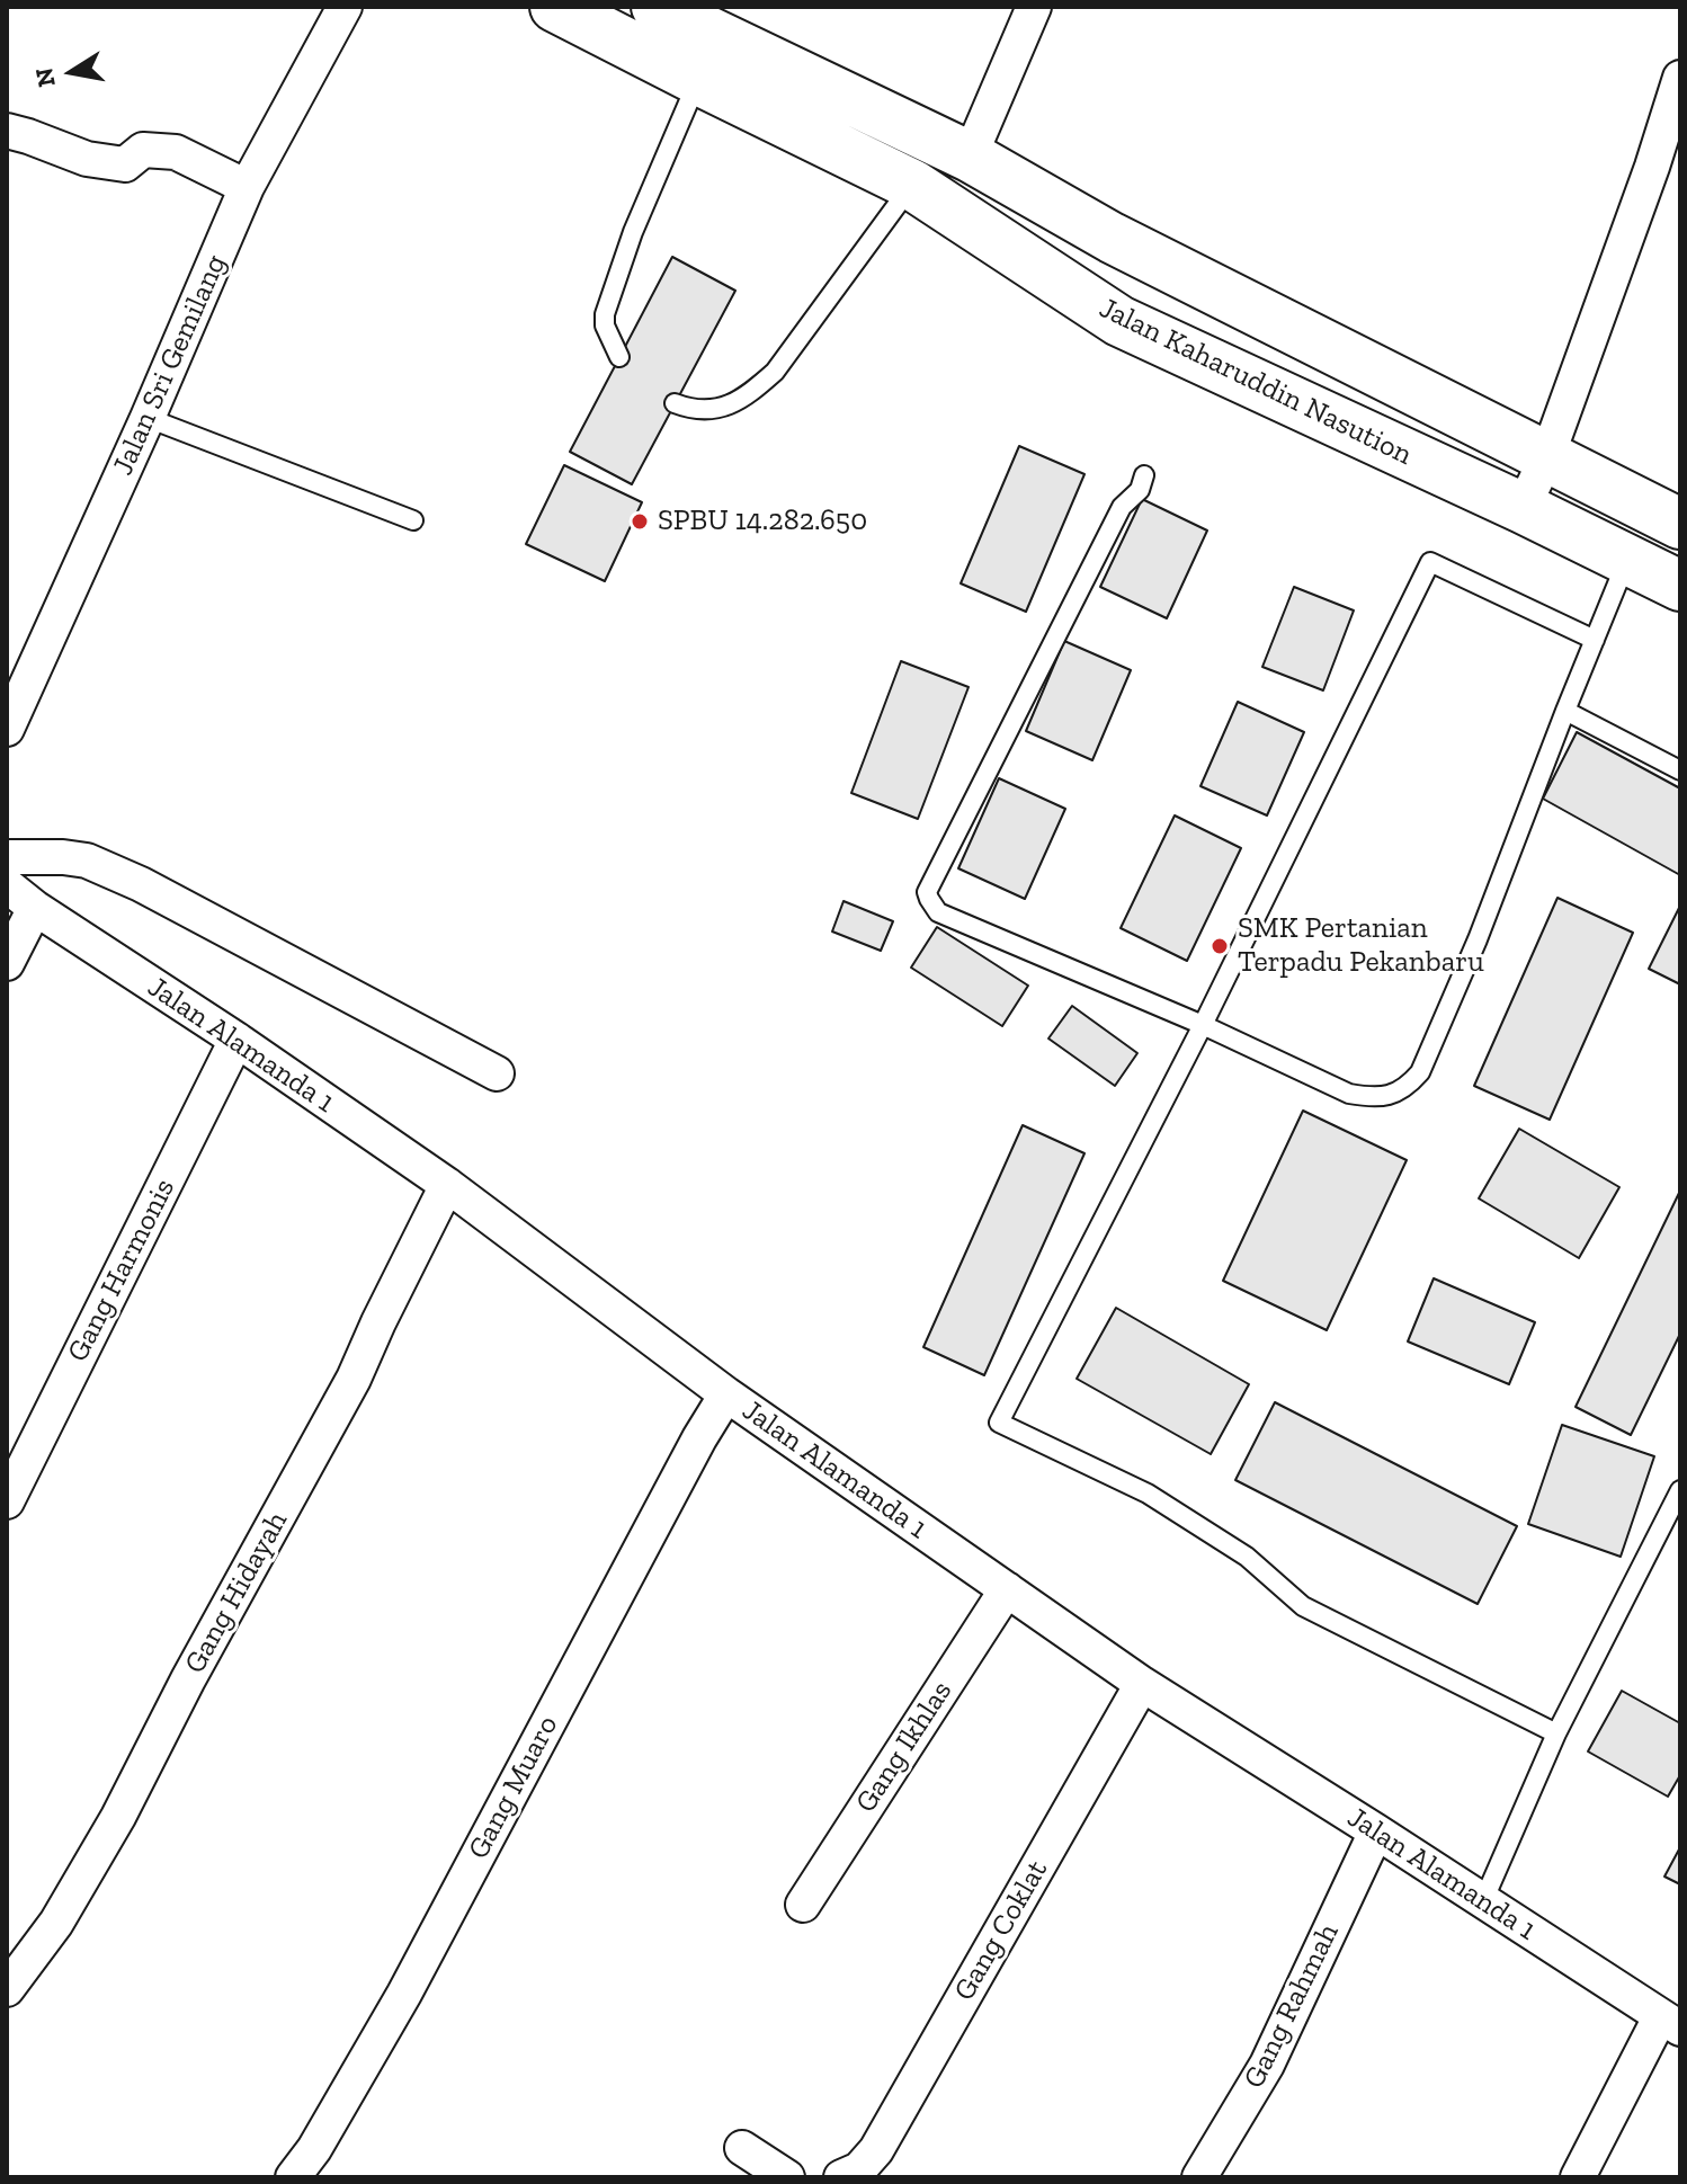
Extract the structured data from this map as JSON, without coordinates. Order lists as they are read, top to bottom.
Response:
{
  "streets": {
    "highway": ["Jalan Kaharuddin Nasution"],
    "street": [
      "Jalan Sri Gemilang",
      "Jalan Alamanda 1",
      "Gang Harmonis",
      "Gang Hidayah",
      "Gang Ikhlas",
      "Gang Muaro",
      "Gang Coklat",
      "Gang Rahmah"
    ]
  },
  "crossings": [
    ["Jalan Alamanda 1", "Gang Harmonis"],
    ["Jalan Alamanda 1", "Gang Hidayah"],
    ["Jalan Alamanda 1", "Gang Ikhlas"],
    ["Jalan Alamanda 1", "Gang Muaro"],
    ["Jalan Alamanda 1", "Gang Coklat"],
    ["Jalan Alamanda 1", "Gang Rahmah"]
  ],
  "places": ["SPBU 14.282.650", "SMK Pertanian Terpadu Pekanbaru"],
  "north": "left"
}
